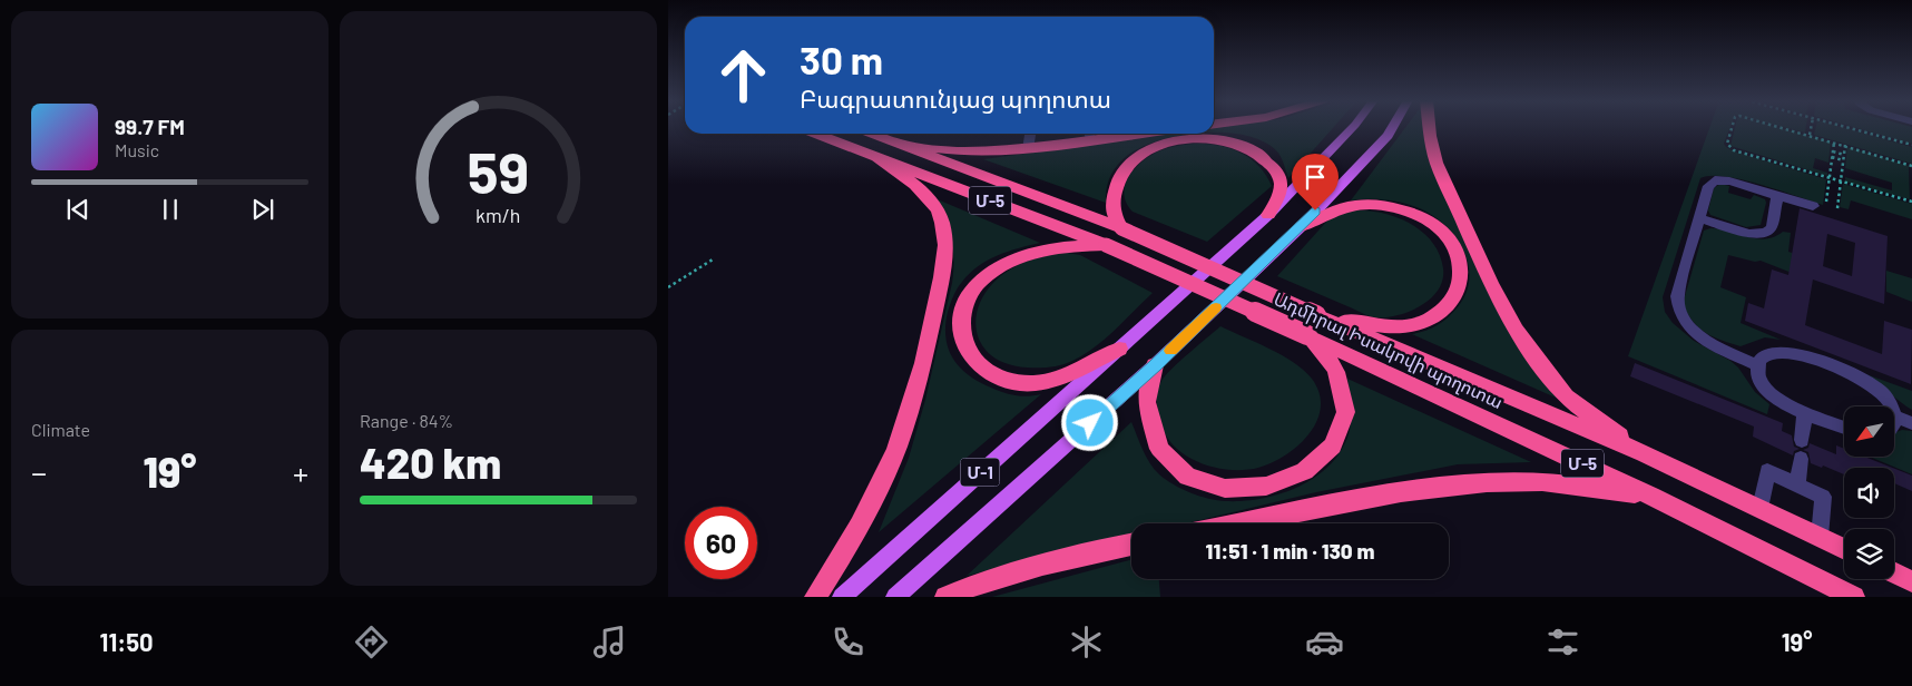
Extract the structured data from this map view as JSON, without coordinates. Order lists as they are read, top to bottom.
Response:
{
  "streets": {
    "highway": ["Մ-5", "Ադմիրալ Իսակովի պողոտա"],
    "main road": ["Մ-1"]
  },
  "north": "bottom left",
  "page": {
    "turn": ["30 m", "Բագրատունյաց պողոտա"],
    "song": ["99.7 FM", "Music"],
    "tile": [
      "Climate",
      ["Range · 84%", "420 km"]
    ],
    "heat": ["−", "19°", "+"],
    "limit": "60",
    "trip": "11:51 · 1 min · 130 m",
    "tabs": ["11:50", "19°"],
    "gauge": ["59", "km/h"]
  }
}
